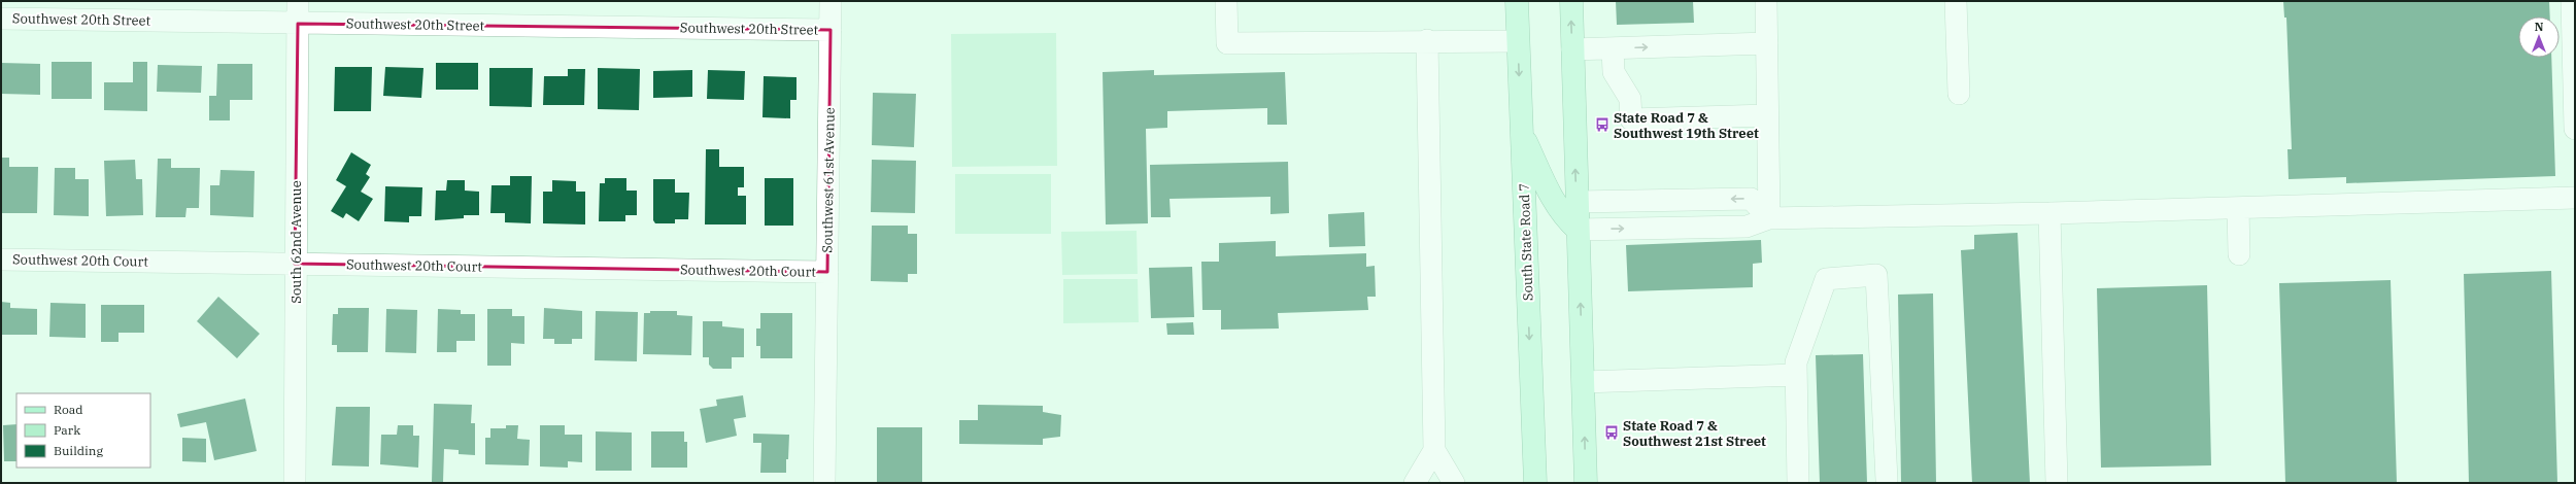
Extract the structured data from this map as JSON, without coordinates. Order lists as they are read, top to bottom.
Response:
{
  "streets": {
    "main road": ["South State Road 7"],
    "street": [
      "Southwest 20th Street",
      "Southwest 61st Avenue",
      "South 62nd Avenue",
      "Southwest 20th Court"
    ]
  },
  "crossings": [
    ["Southwest 20th Street", "Southwest 61st Avenue"],
    ["Southwest 20th Street", "South 62nd Avenue"],
    ["Southwest 61st Avenue", "Southwest 20th Court"],
    ["South 62nd Avenue", "Southwest 20th Court"]
  ],
  "places": {
    "bus stop": ["State Road 7 & Southwest 19th Street", "State Road 7 & Southwest 21st Street"]
  },
  "legend": ["Road", "Park", "Building"],
  "north": "top"
}
